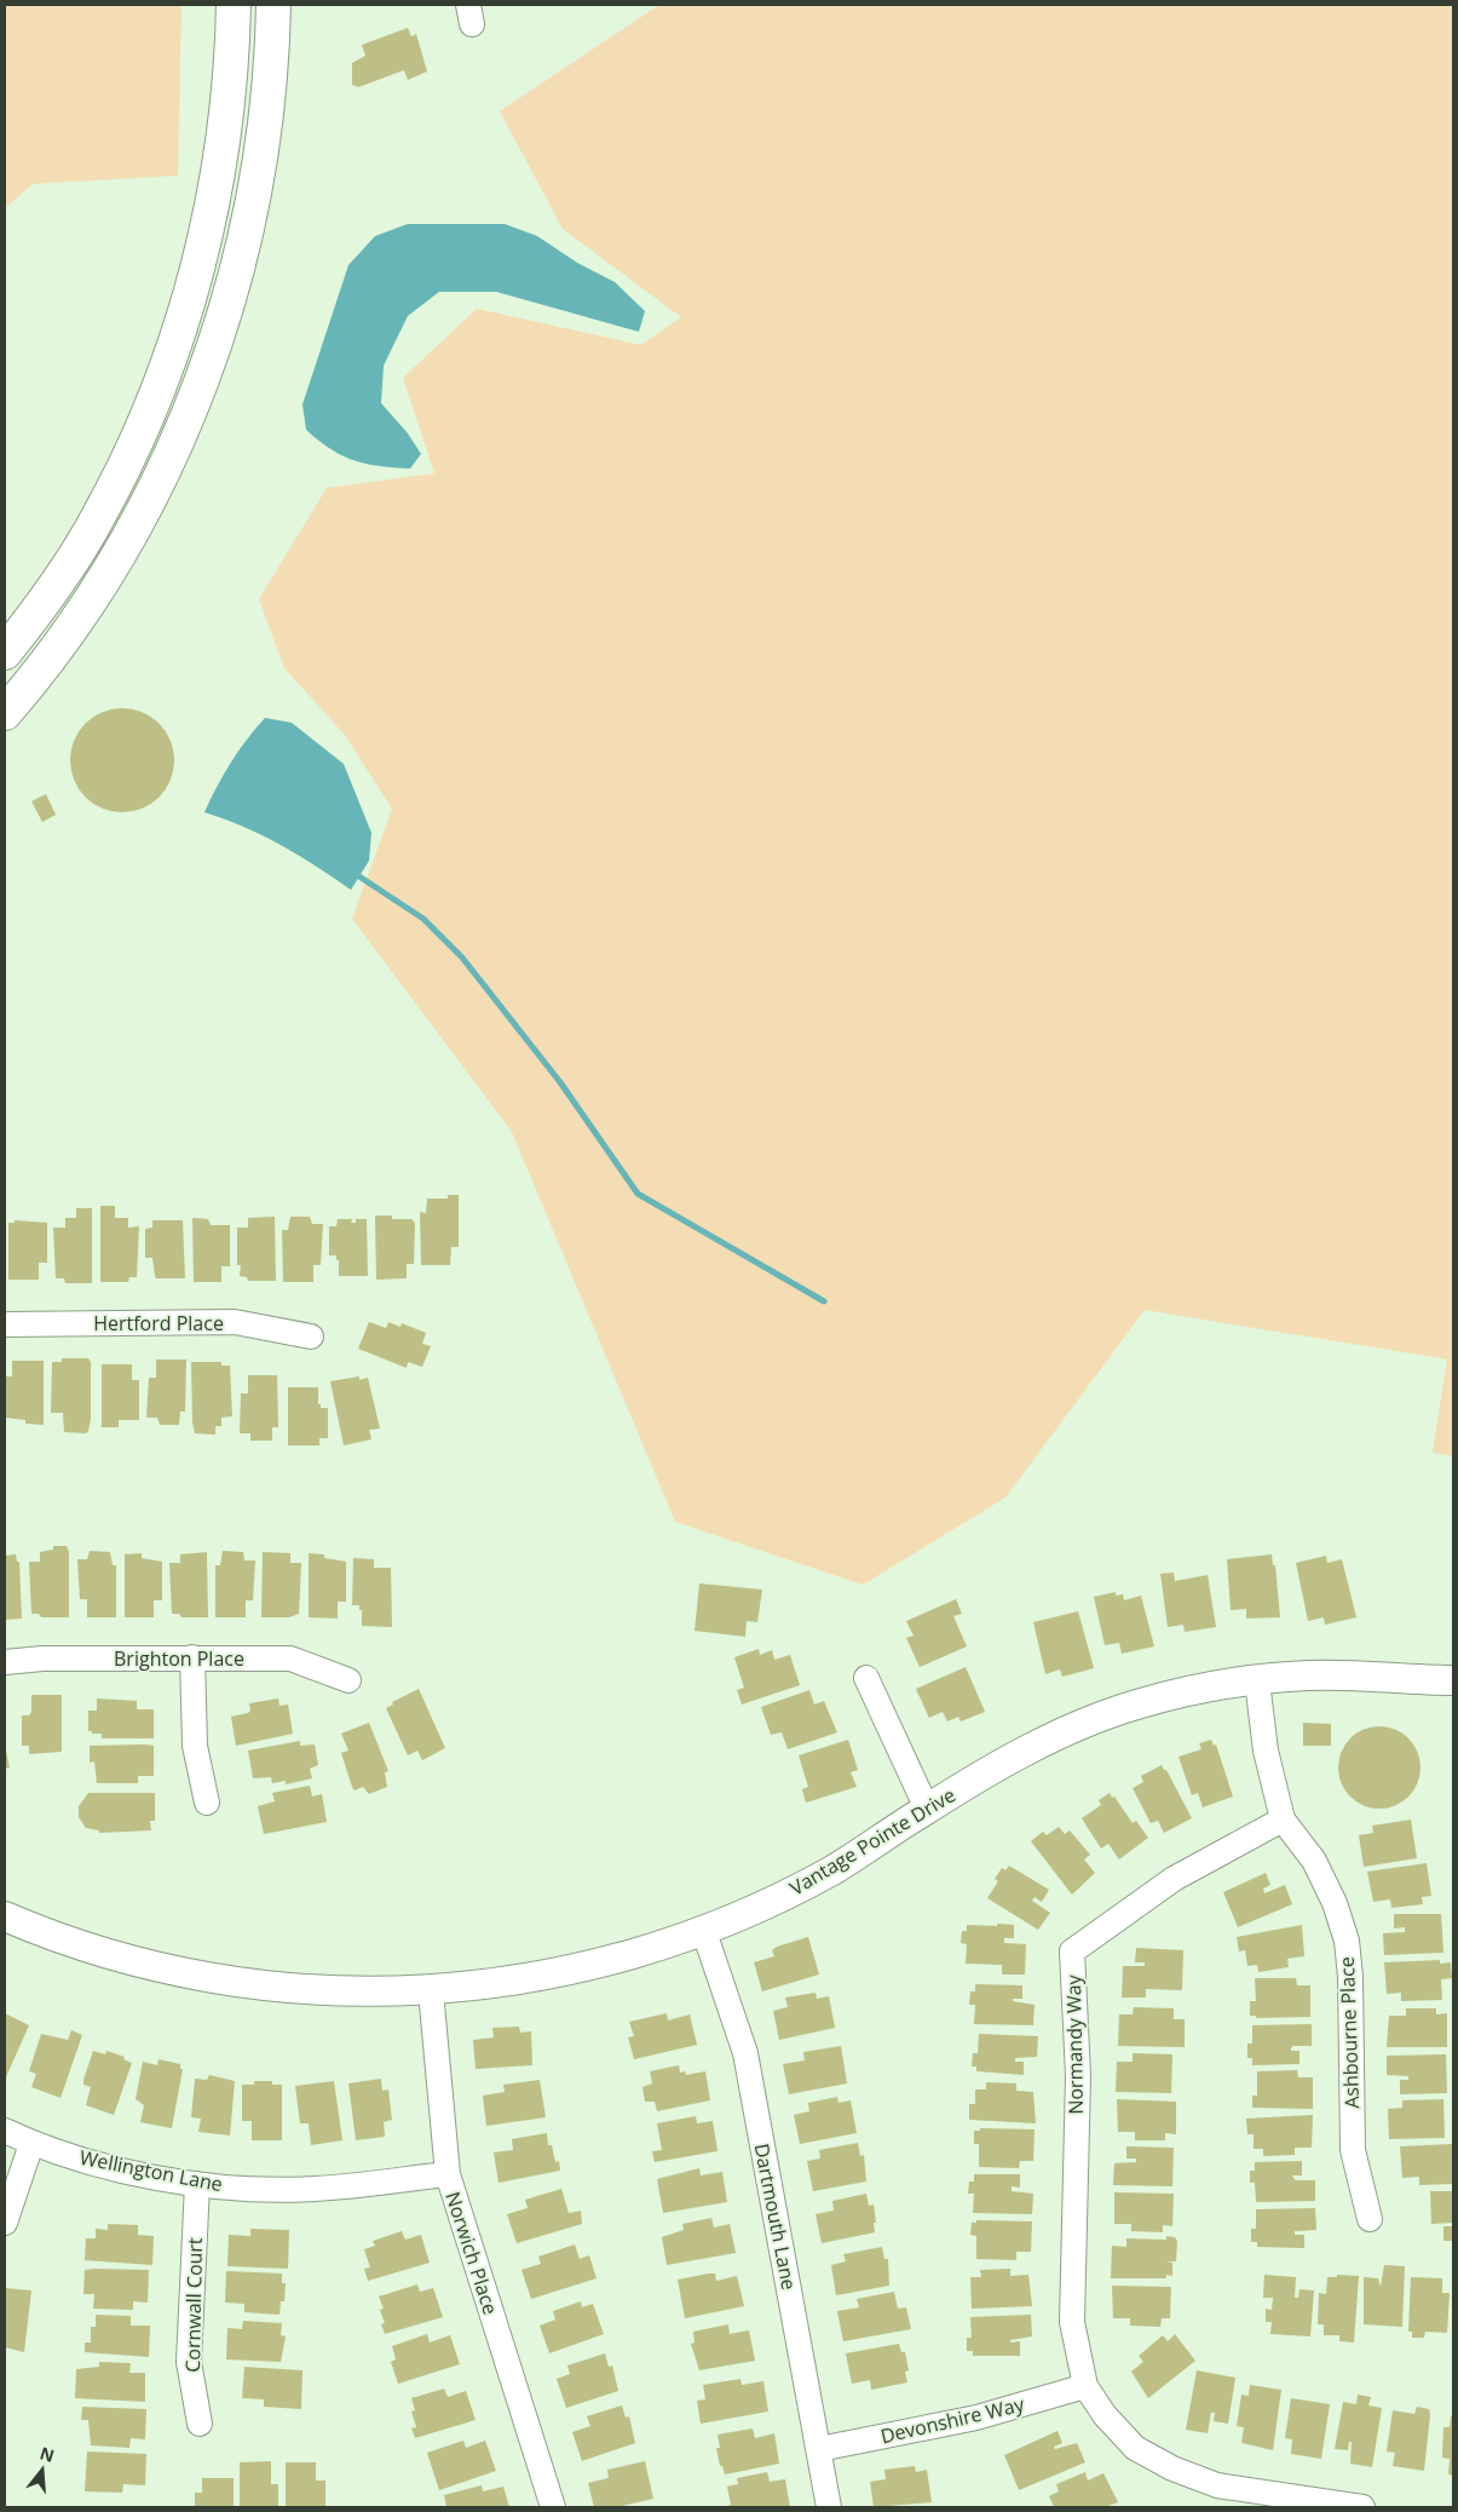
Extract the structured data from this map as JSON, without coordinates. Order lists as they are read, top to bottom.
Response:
{
  "streets": {
    "street": [
      "Hertford Place",
      "Brighton Place",
      "Vantage Pointe Drive",
      "Ashbourne Place",
      "Normandy Way",
      "Wellington Lane",
      "Dartmouth Lane",
      "Norwich Place",
      "Cornwall Court",
      "Devonshire Way"
    ]
  },
  "crossings": [
    ["Vantage Pointe Drive", "Ashbourne Place"],
    ["Vantage Pointe Drive", "Dartmouth Lane"],
    ["Vantage Pointe Drive", "Norwich Place"],
    ["Ashbourne Place", "Normandy Way"],
    ["Normandy Way", "Devonshire Way"],
    ["Wellington Lane", "Norwich Place"],
    ["Wellington Lane", "Cornwall Court"],
    ["Dartmouth Lane", "Devonshire Way"]
  ],
  "north": "top"
}
